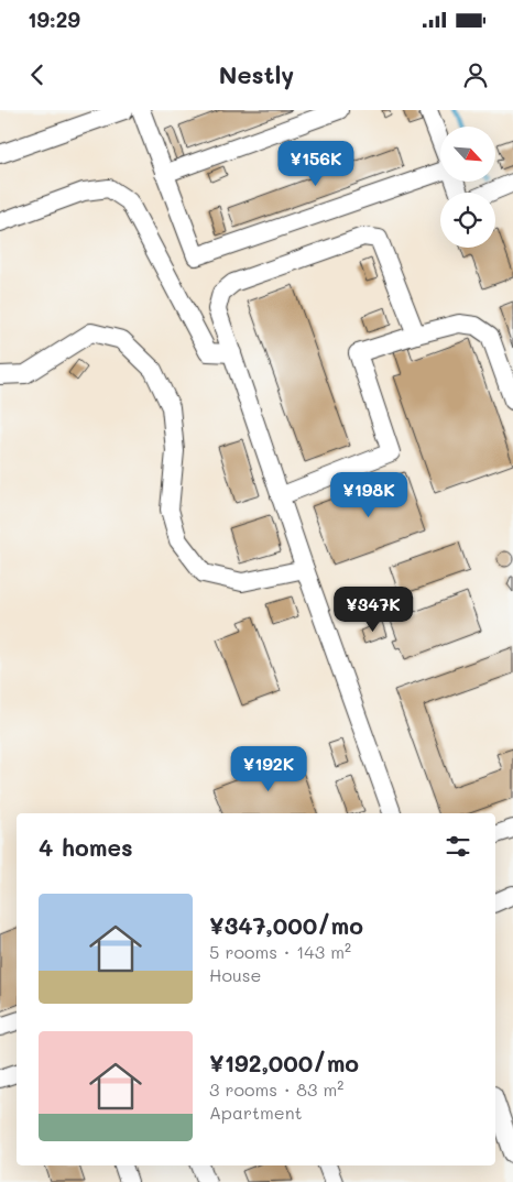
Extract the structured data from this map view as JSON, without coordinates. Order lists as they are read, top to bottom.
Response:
{
  "north": "bottom right",
  "page": {
    "status": "19:29",
    "header": "Nestly",
    "price": [
      "¥156K",
      "¥198K",
      "¥347K",
      "¥192K"
    ],
    "heading": "4 homes",
    "list": [
      {
        "name": "¥347,000/mo",
        "note": "5 rooms · 143 m² · House"
      },
      {
        "name": "¥192,000/mo",
        "note": "3 rooms · 83 m² · Apartment"
      }
    ]
  }
}
